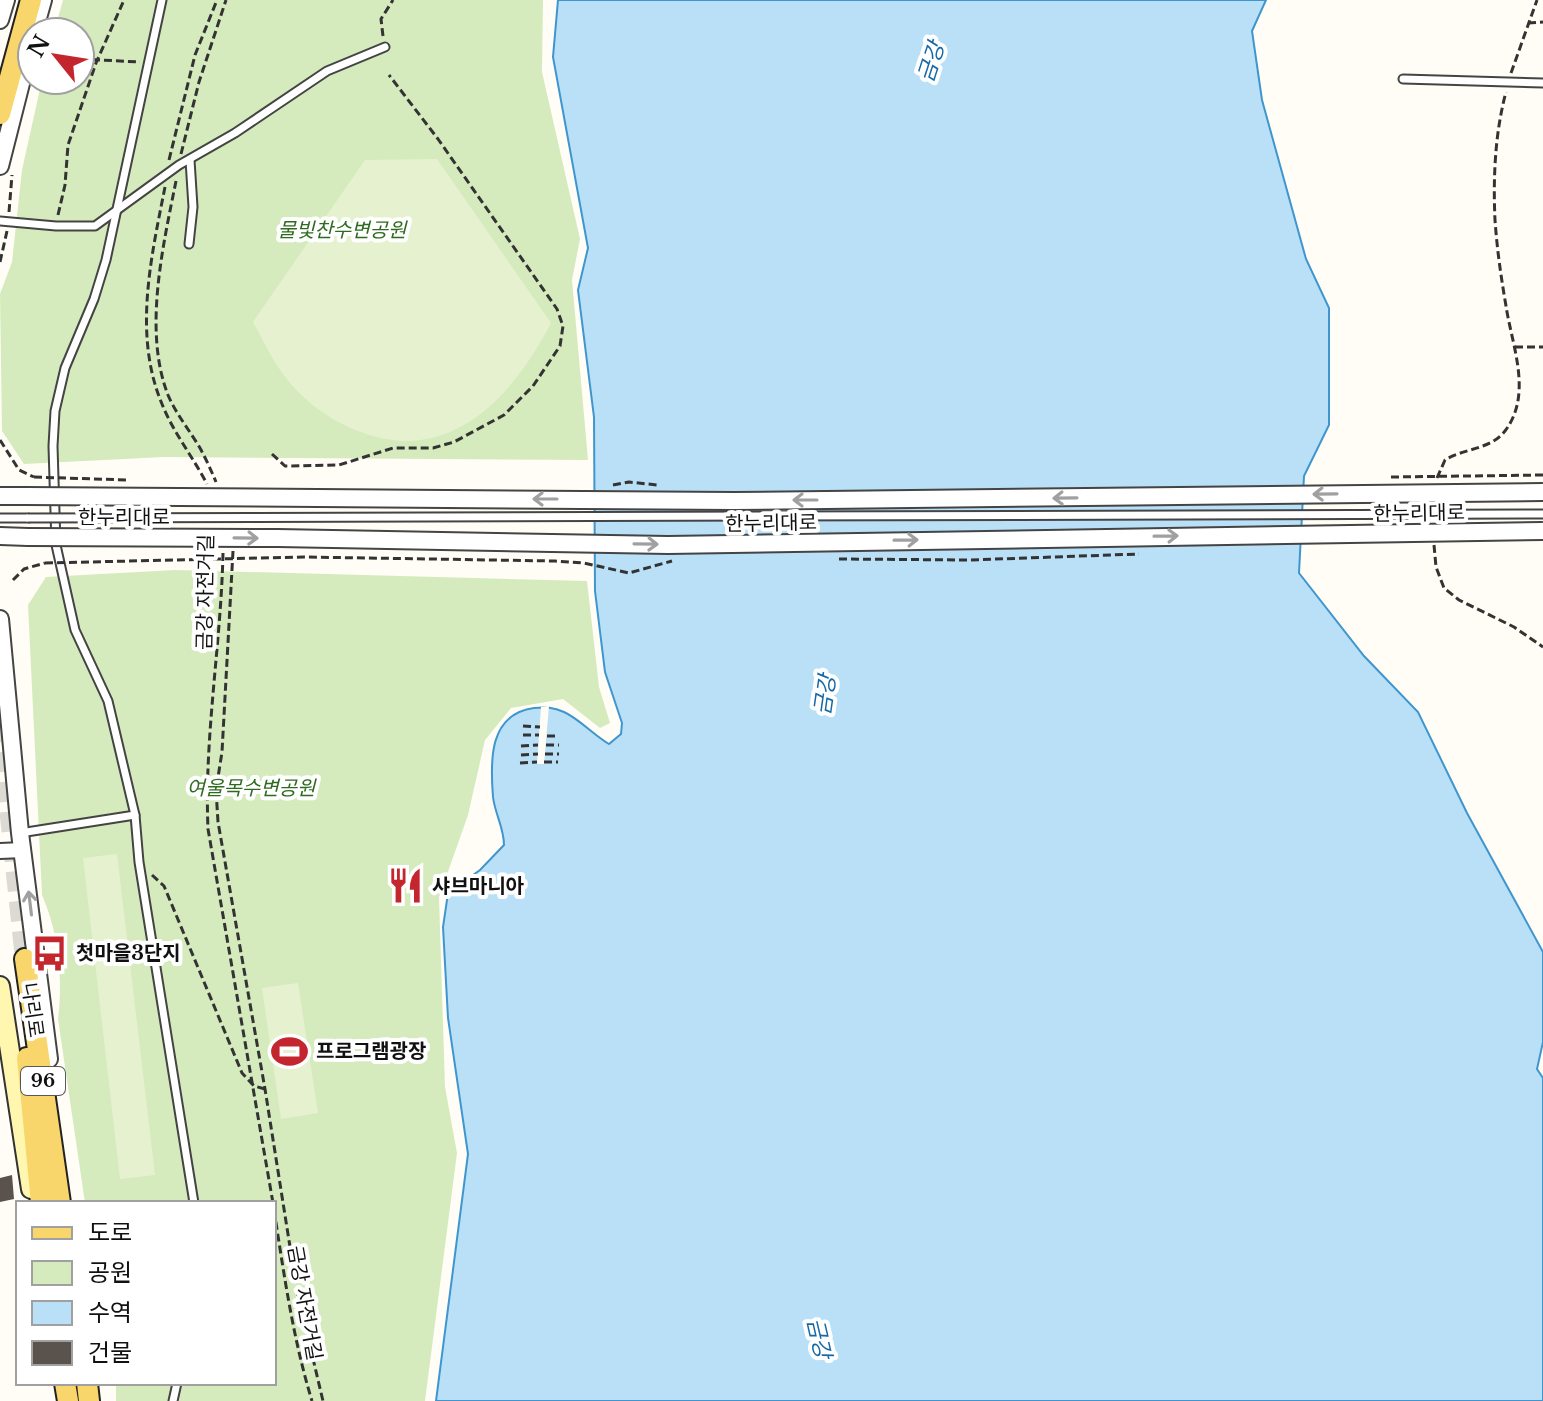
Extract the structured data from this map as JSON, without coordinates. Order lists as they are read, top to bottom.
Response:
{
  "streets": {
    "main road": ["나리로", "96"],
    "street": ["한누리대로"],
    "path": ["금강 자전거길"]
  },
  "water": ["금강"],
  "parks": ["물빛찬수변공원", "여울목수변공원"],
  "places": {
    "restaurant": ["샤브마니아"],
    "bus stop": ["첫마을3단지"],
    "sports": ["프로그램광장"]
  },
  "legend": [
    "도로",
    "공원",
    "수역",
    "건물"
  ],
  "north": "top left"
}
